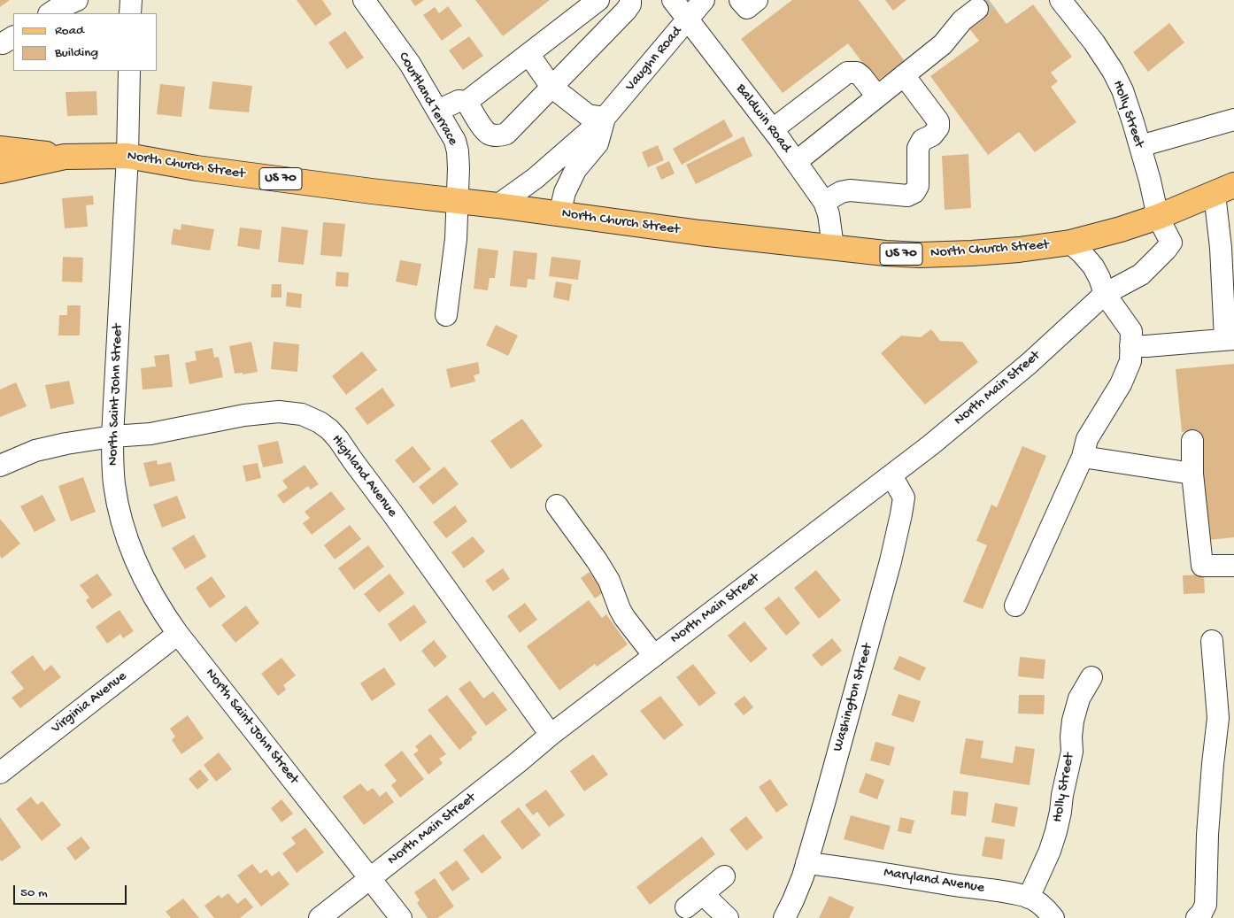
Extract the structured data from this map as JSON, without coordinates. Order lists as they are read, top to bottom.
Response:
{
  "streets": {
    "main road": ["North Church Street", "US 70"],
    "street": [
      "Vaughn Road",
      "Courtland Terrace",
      "Holly Street",
      "Baldwin Road",
      "North Main Street",
      "North Saint John Street",
      "Highland Avenue",
      "Washington Street",
      "Virginia Avenue",
      "Maryland Avenue"
    ]
  },
  "crossings": [
    ["Vaughn Road", "Baldwin Road"],
    ["Vaughn Road", "North Church Street"],
    ["Courtland Terrace", "North Church Street"],
    ["Holly Street", "North Church Street"],
    ["Holly Street", "North Main Street"],
    ["Holly Street", "Maryland Avenue"],
    ["Baldwin Road", "North Church Street"],
    ["North Church Street", "US 70"],
    ["North Church Street", "North Main Street"],
    ["North Church Street", "North Saint John Street"],
    ["North Main Street", "North Saint John Street"],
    ["North Main Street", "Highland Avenue"],
    ["North Main Street", "Washington Street"],
    ["North Saint John Street", "Highland Avenue"],
    ["North Saint John Street", "Virginia Avenue"],
    ["Washington Street", "Maryland Avenue"]
  ],
  "legend": ["Road", "Building"],
  "scale_bar": "50 m"
}
